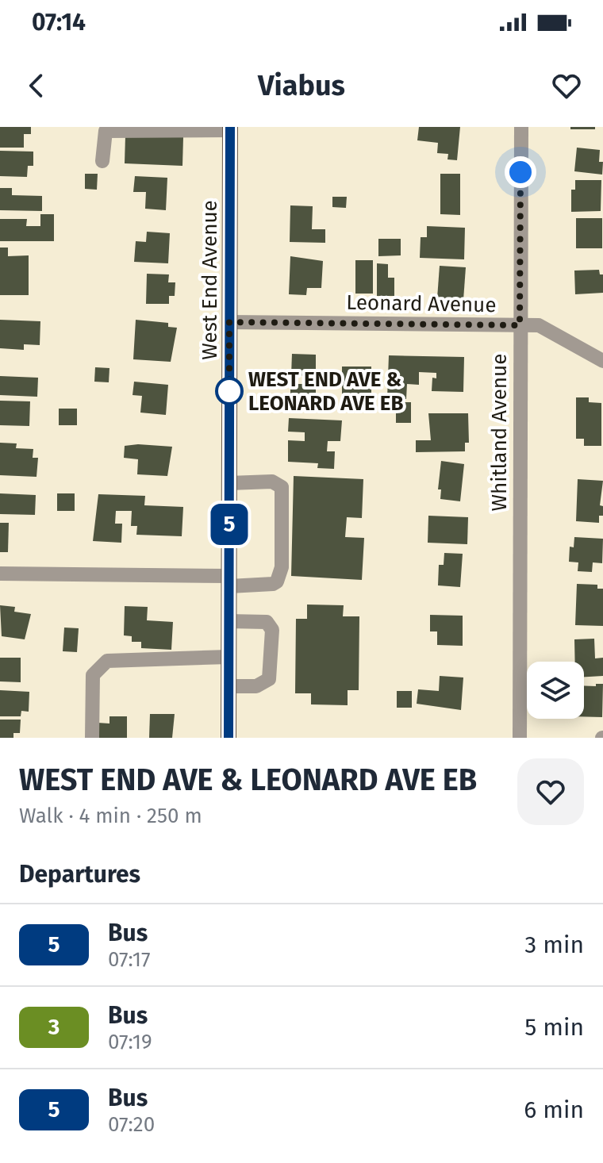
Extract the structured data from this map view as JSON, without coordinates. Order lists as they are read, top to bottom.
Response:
{
  "streets": {
    "main road": ["West End Avenue"],
    "street": ["Leonard Avenue", "Whitland Avenue"]
  },
  "crossings": [
    ["West End Avenue", "Leonard Avenue"],
    ["Leonard Avenue", "Whitland Avenue"]
  ],
  "places": ["WEST END AVE & LEONARD AVE EB"],
  "lines": ["bus line 5"],
  "page": {
    "status": "07:14",
    "header": "Viabus",
    "on_map": "5",
    "heading": [
      ["WEST END AVE & LEONARD AVE EB", "Walk · 4 min · 250 m"],
      "Departures"
    ],
    "list": [
      {
        "mark": "5",
        "name": "Bus",
        "note": "07:17",
        "value": "3 min"
      },
      {
        "mark": "3",
        "name": "Bus",
        "note": "07:19",
        "value": "5 min"
      },
      {
        "mark": "5",
        "name": "Bus",
        "note": "07:20",
        "value": "6 min"
      }
    ]
  }
}
